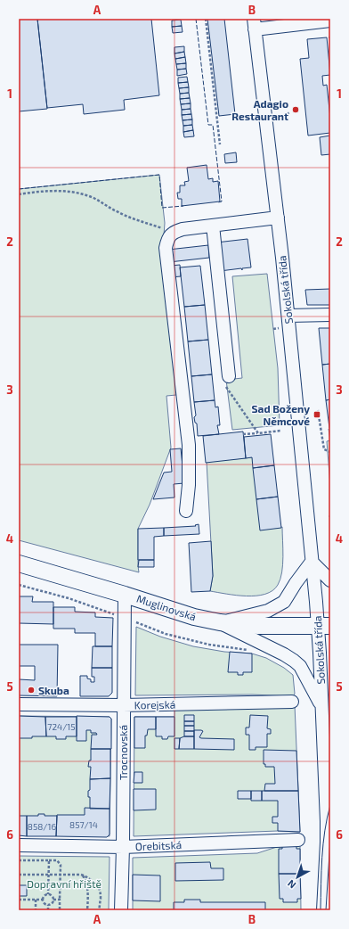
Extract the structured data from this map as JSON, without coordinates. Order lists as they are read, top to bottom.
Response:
{
  "streets": {
    "main road": ["Muglinovská"],
    "street": [
      "Sokolská třída",
      "Korejská",
      "Trocnovská",
      "Orebitská"
    ]
  },
  "crossings": [
    ["Sokolská třída", "Muglinovská"],
    ["Muglinovská", "Trocnovská"],
    ["Korejská", "Trocnovská"],
    ["Trocnovská", "Orebitská"]
  ],
  "parks": ["Dopravní hřiště"],
  "places": {
    "other": ["Adagio Restaurant", "Skuba"],
    "transit": ["Sad Boženy Němcové"]
  },
  "house_numbers": ["724/15", "857/14", "858/16"],
  "north": "bottom left",
  "grid": {
    "columns": ["A", "B"],
    "rows": [
      "1",
      "2",
      "3",
      "4",
      "5",
      "6"
    ]
  }
}
